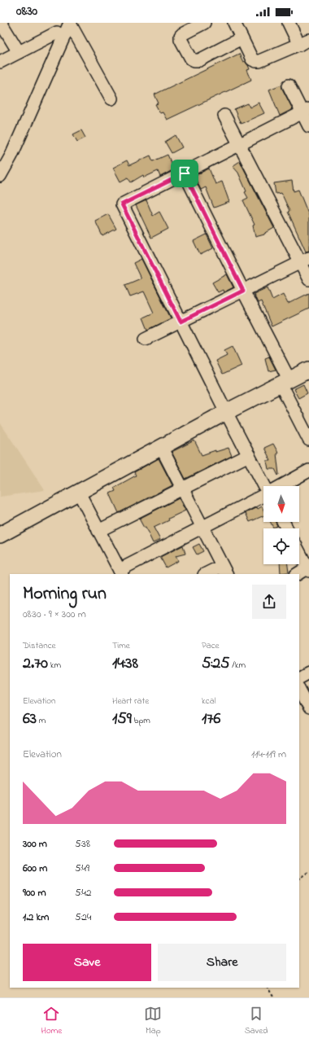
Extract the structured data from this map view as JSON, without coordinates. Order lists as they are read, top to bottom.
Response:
{
  "north": "bottom",
  "page": {
    "status": "08:30",
    "heading": ["Morning run", "08:30 · 9 × 300 m"],
    "stats": [
      ["Distance", "2.70 km"],
      ["Time", "14:38"],
      ["Pace", "5:25 /km"],
      ["Elevation", "63 m"],
      ["Heart rate", "159 bpm"],
      ["kcal", "176"]
    ],
    "chart": ["Elevation", "114–119 m"],
    "list": [
      {
        "name": "300 m",
        "note": "5:38"
      },
      {
        "name": "600 m",
        "note": "5:49"
      },
      {
        "name": "900 m",
        "note": "5:42"
      },
      {
        "name": "1.2 km",
        "note": "5:24"
      }
    ],
    "buttons": ["Save", "Share"],
    "tabs": ["Home", "Map", "Saved"]
  }
}
